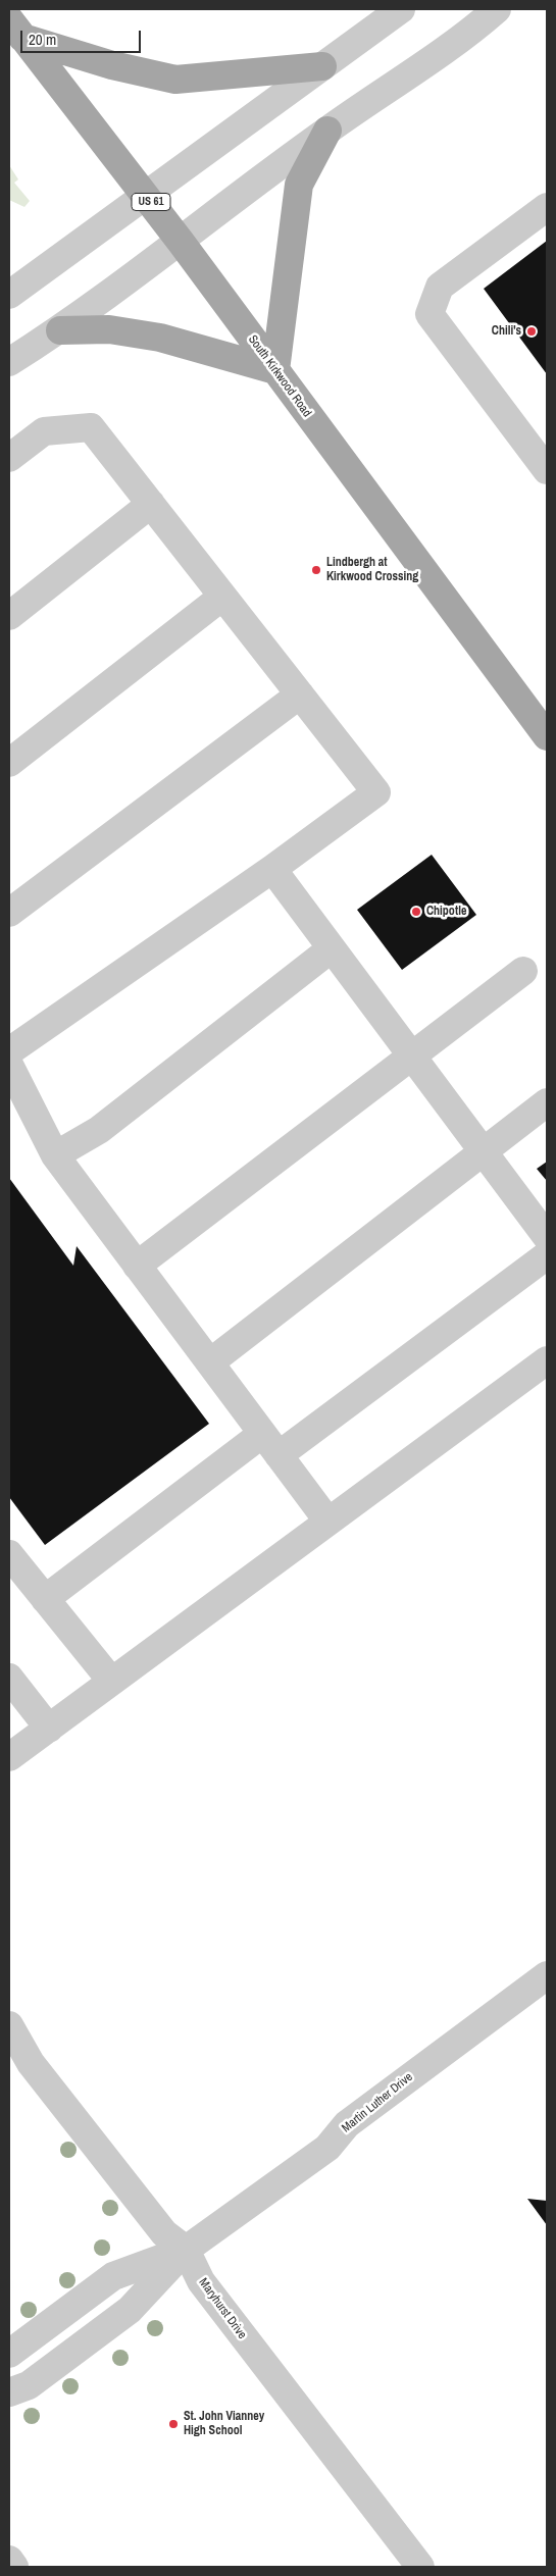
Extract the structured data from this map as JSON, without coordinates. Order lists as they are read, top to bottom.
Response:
{
  "streets": {
    "main road": ["US 61", "South Kirkwood Road"],
    "street": ["Martin Luther Drive", "Maryhurst Drive"]
  },
  "crossings": [
    ["Martin Luther Drive", "Maryhurst Drive"]
  ],
  "places": [
    "Chili's",
    "Lindbergh at Kirkwood Crossing",
    "Chipotle",
    "St. John Vianney High School"
  ],
  "scale_bar": "20 m"
}
